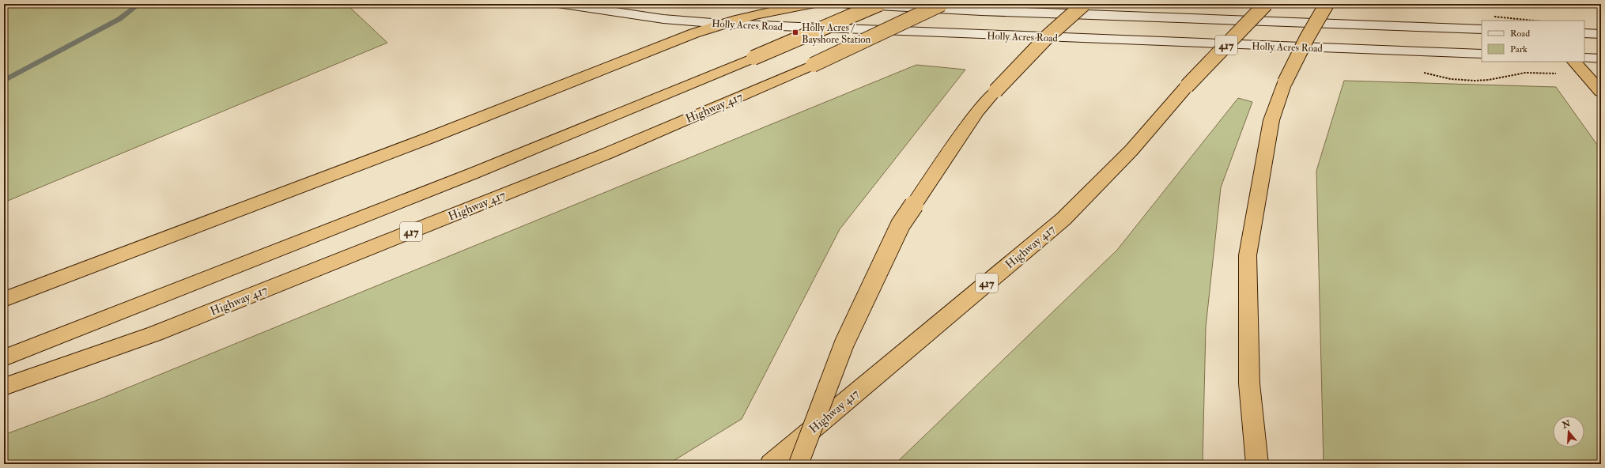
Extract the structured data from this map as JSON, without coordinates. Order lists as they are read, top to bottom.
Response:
{
  "streets": {
    "highway": ["417", "Highway 417"],
    "main road": ["Holly Acres Road"]
  },
  "places": {
    "transit": ["Holly Acres / Bayshore Station"]
  },
  "legend": ["Road", "Park"],
  "north": "top"
}
